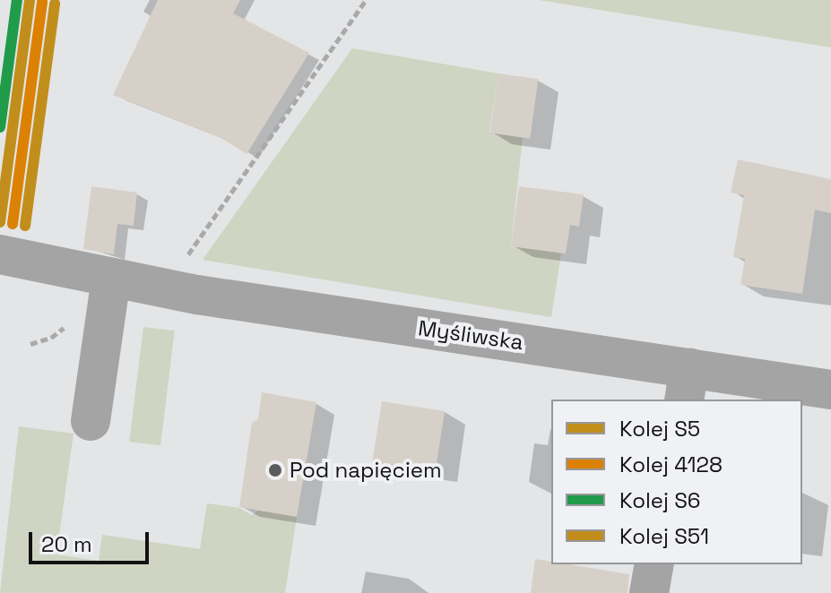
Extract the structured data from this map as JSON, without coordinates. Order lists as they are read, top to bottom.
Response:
{
  "streets": {
    "street": ["Myśliwska"]
  },
  "places": ["Pod napięciem"],
  "lines": [
    "rail line S5",
    "rail line S6",
    "rail line 4128",
    "rail line S51"
  ],
  "legend": [
    "Kolej S5",
    "Kolej 4128",
    "Kolej S6",
    "Kolej S51"
  ],
  "scale_bar": "20 m"
}
